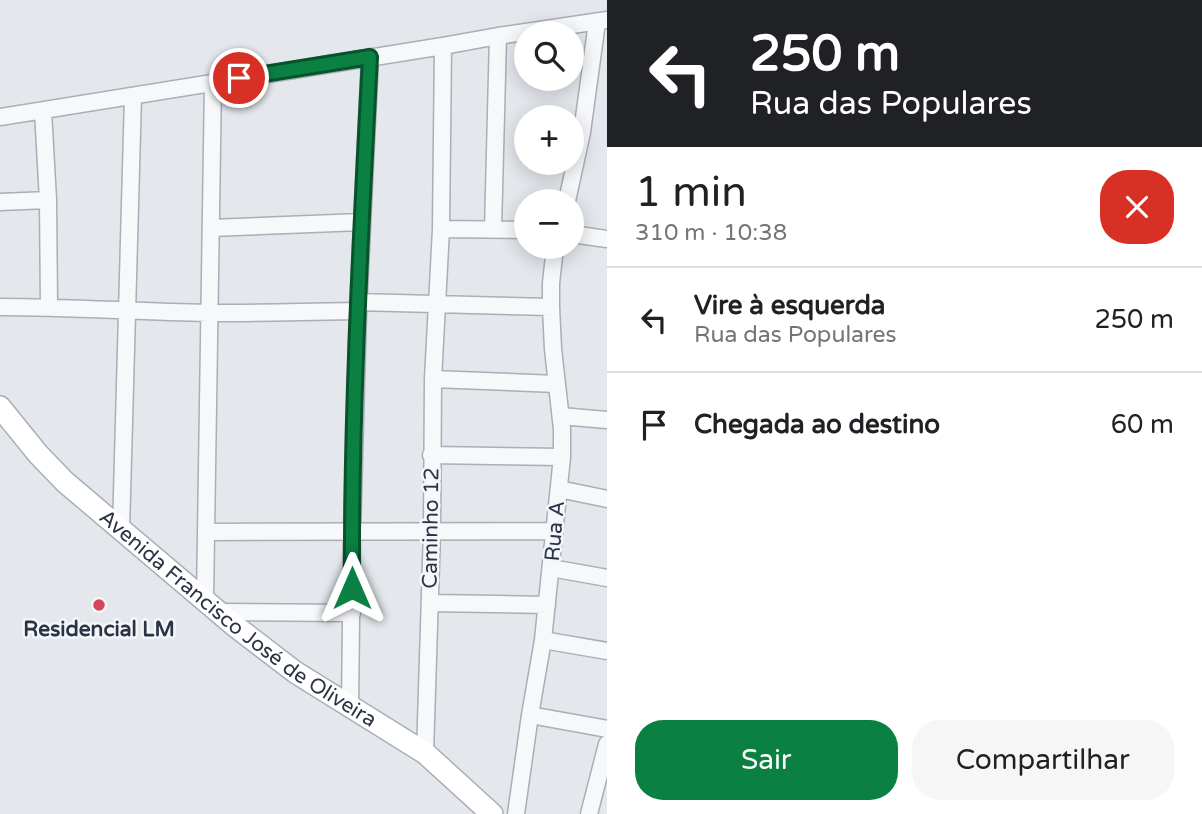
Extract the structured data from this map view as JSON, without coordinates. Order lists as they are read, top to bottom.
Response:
{
  "streets": {
    "street": ["Caminho 12", "Rua A", "Avenida Francisco José de Oliveira"]
  },
  "crossings": [
    ["Caminho 12", "Avenida Francisco José de Oliveira"]
  ],
  "places": ["Residencial LM"],
  "page": {
    "turn": ["250 m", "Rua das Populares"],
    "map_buttons": ["+", "−"],
    "heading": ["1 min", "310 m · 10:38"],
    "list": [
      {
        "name": "Vire à esquerda",
        "note": "Rua das Populares",
        "value": "250 m"
      },
      {
        "name": "Chegada ao destino",
        "value": "60 m"
      }
    ],
    "buttons": ["Sair", "Compartilhar"]
  }
}
